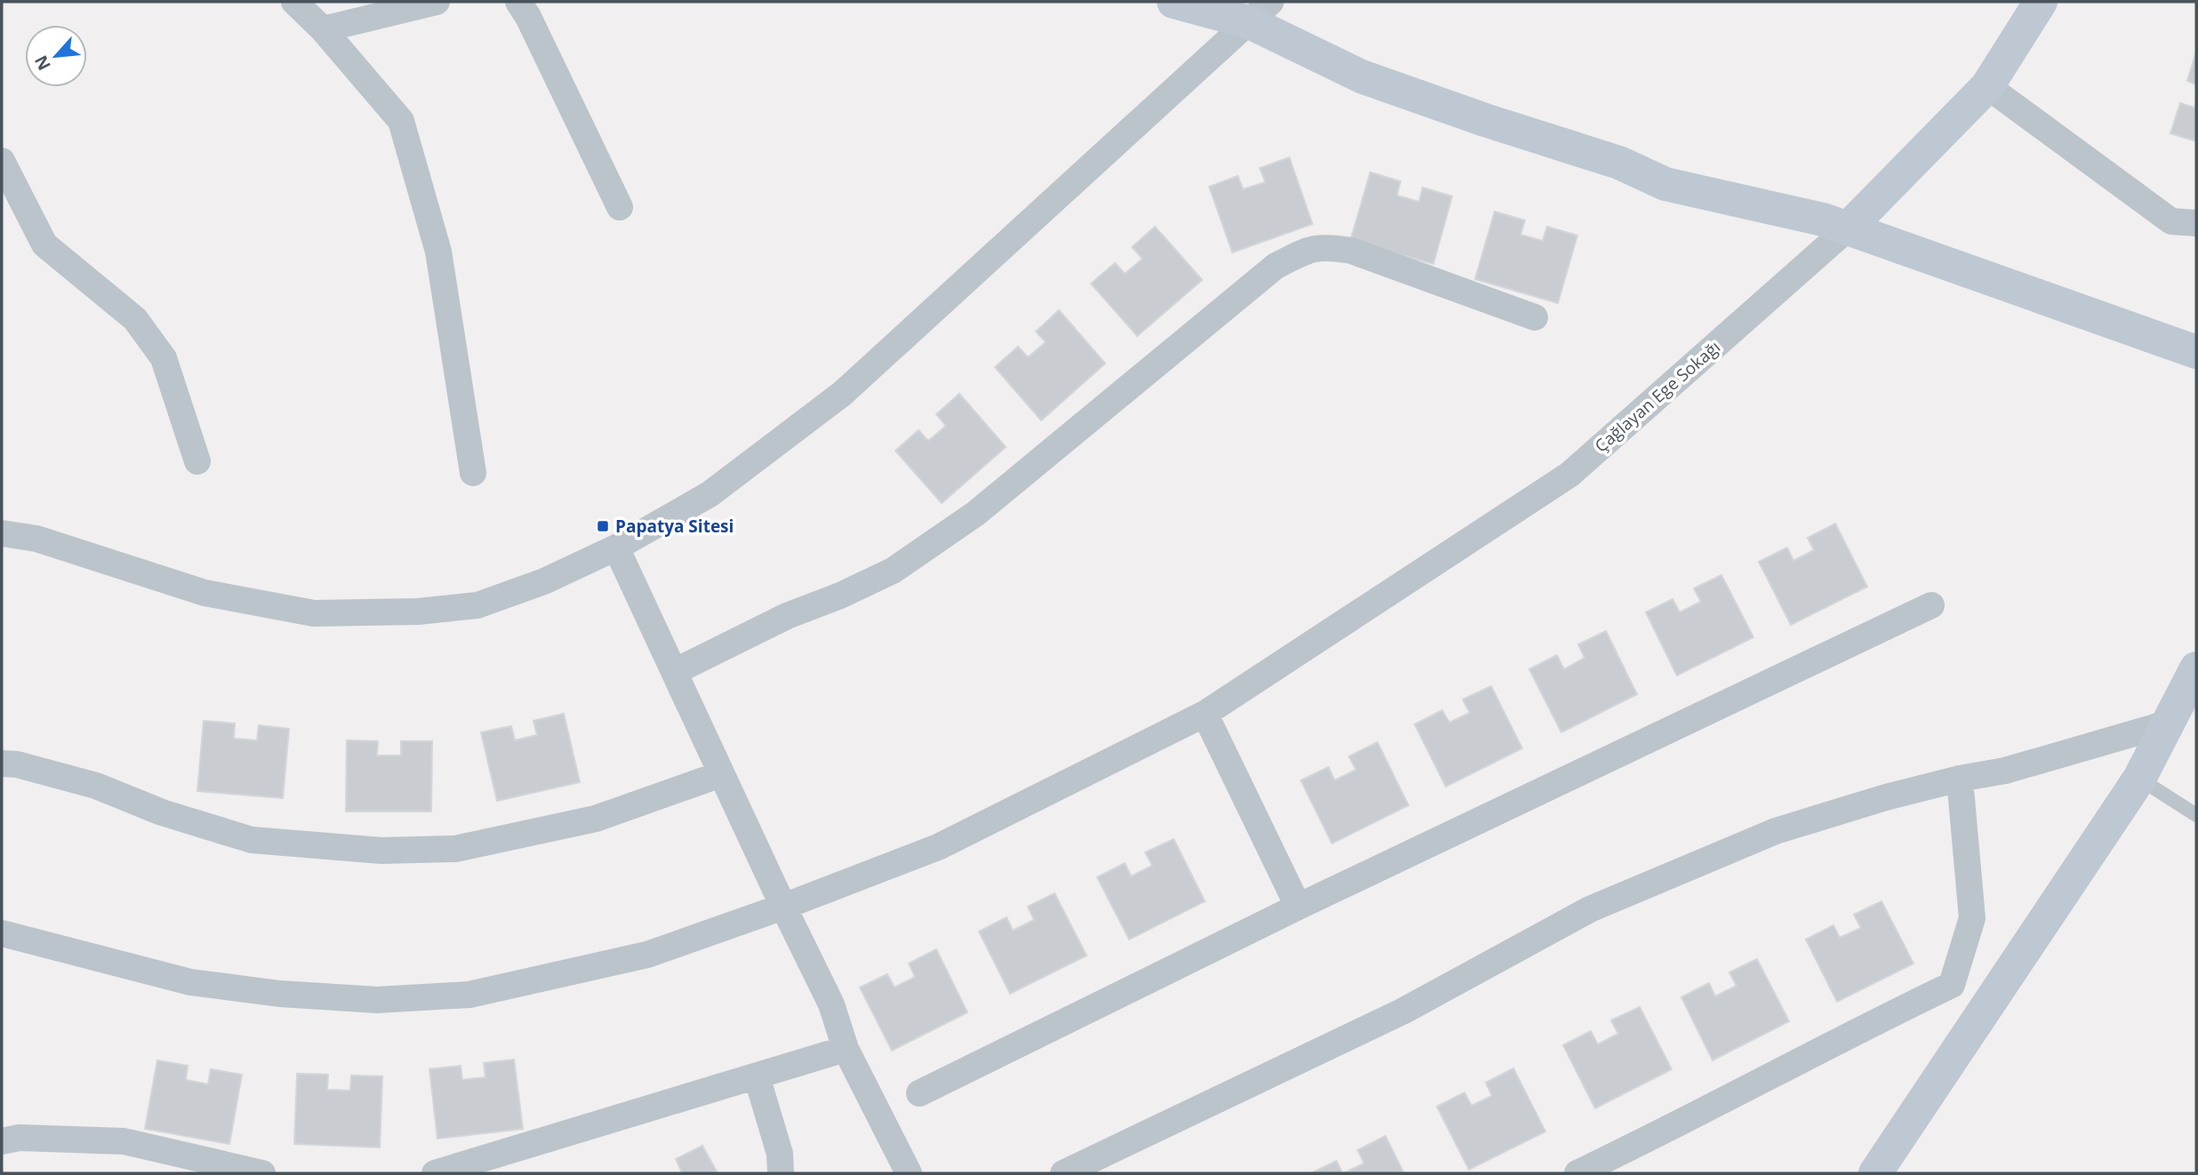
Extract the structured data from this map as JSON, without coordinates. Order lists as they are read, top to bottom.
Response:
{
  "streets": {
    "street": ["Çağlayan Ege Sokağı"]
  },
  "places": {
    "transit": ["Papatya Sitesi"]
  },
  "north": "bottom left"
}
